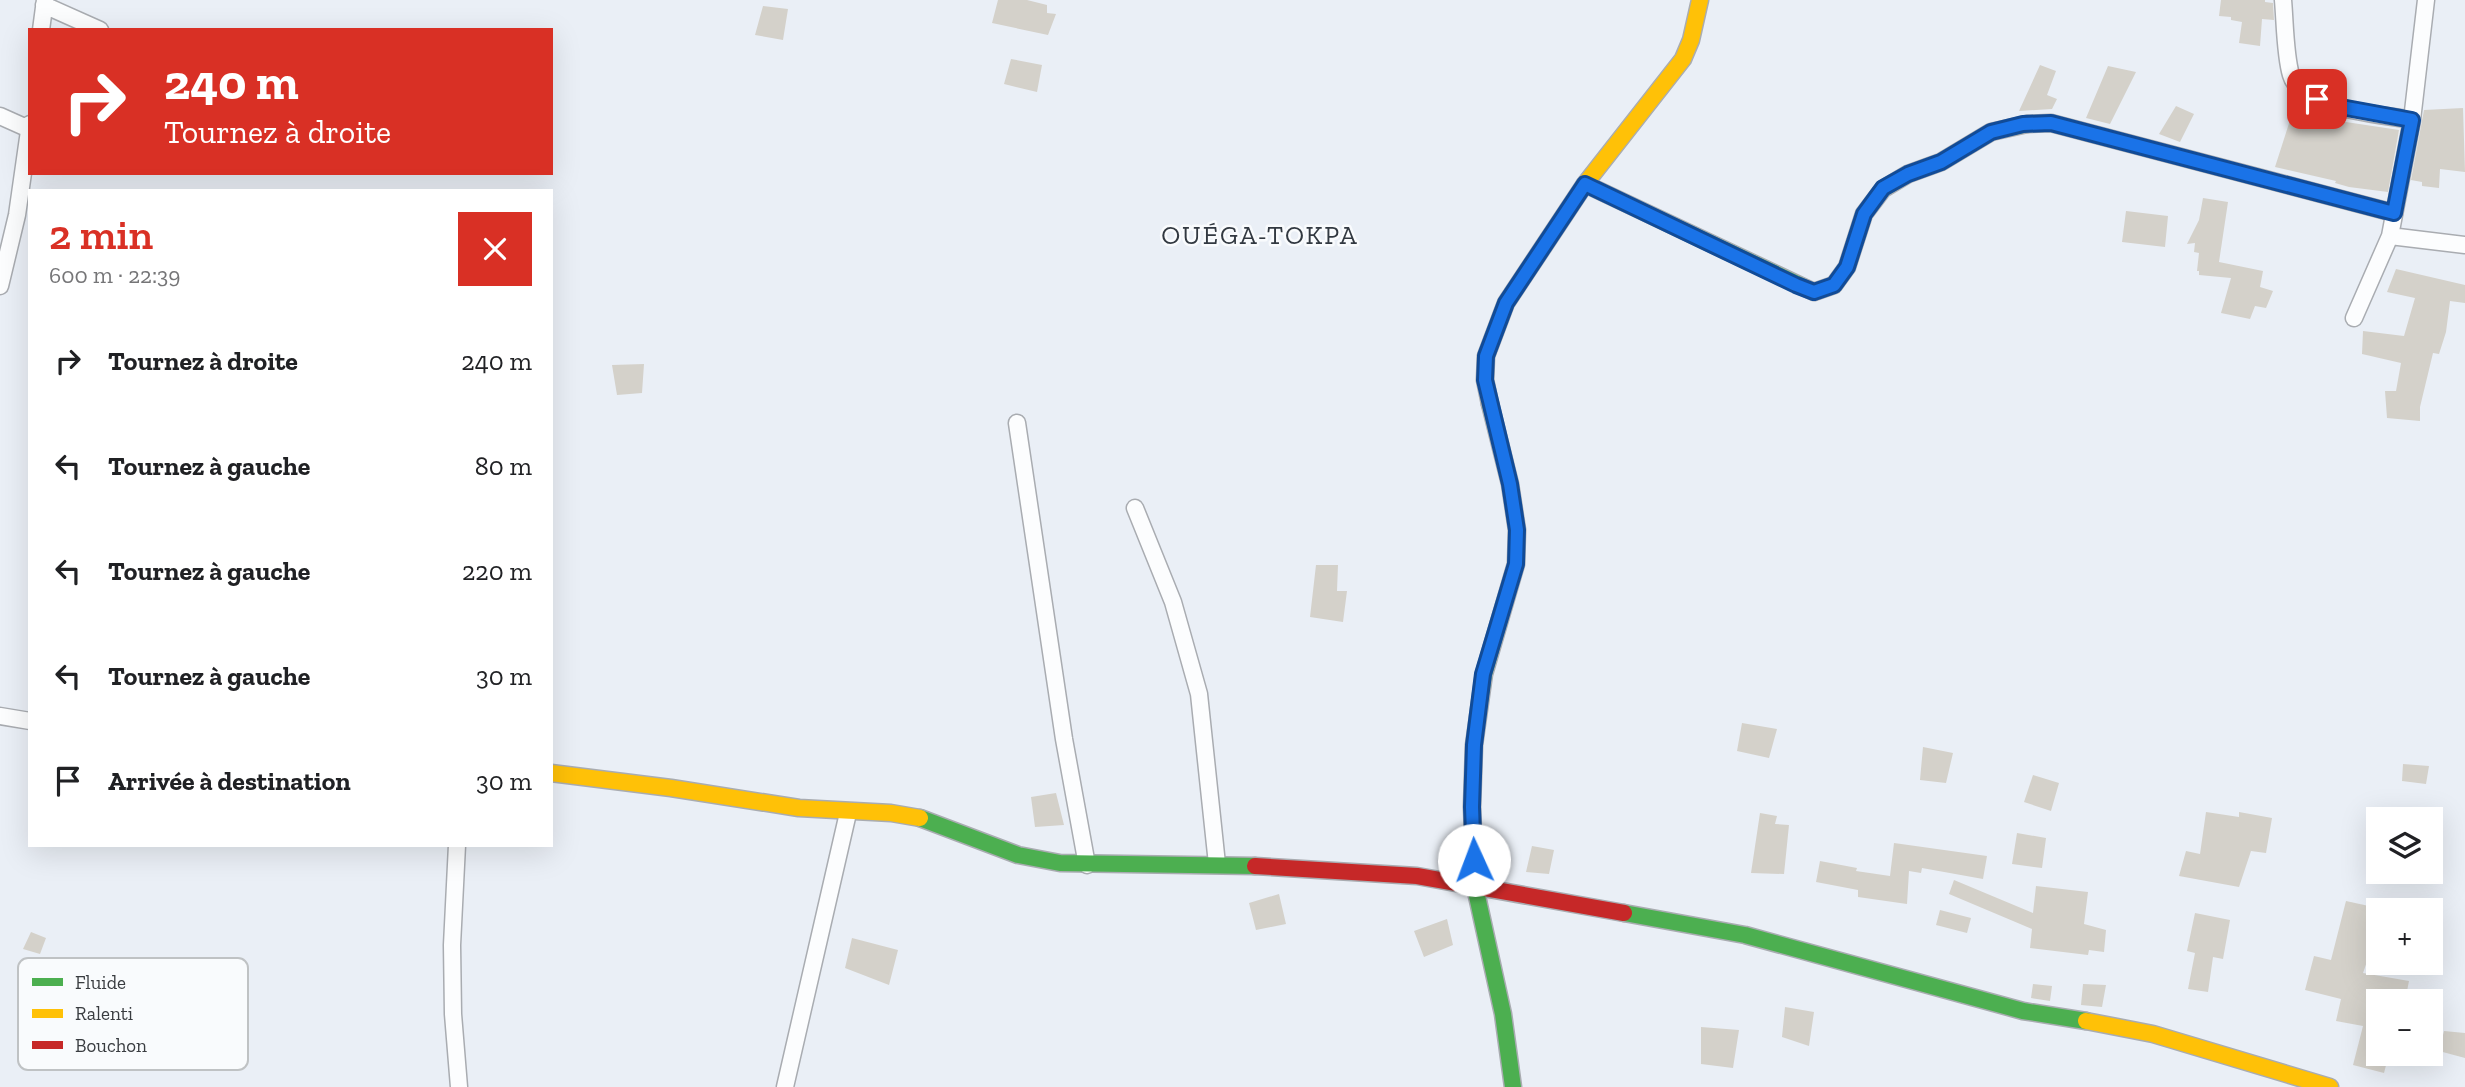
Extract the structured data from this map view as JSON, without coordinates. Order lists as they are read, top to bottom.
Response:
{
  "districts": ["OUÉGA-TOKPA"],
  "legend": ["Fluide", "Ralenti", "Bouchon"],
  "page": {
    "turn": ["240 m", "Tournez à droite"],
    "heading": ["2 min", "600 m · 22:39"],
    "list": [
      {
        "name": "Tournez à droite",
        "value": "240 m"
      },
      {
        "name": "Tournez à gauche",
        "value": "80 m"
      },
      {
        "name": "Tournez à gauche",
        "value": "220 m"
      },
      {
        "name": "Tournez à gauche",
        "value": "30 m"
      },
      {
        "name": "Arrivée à destination",
        "value": "30 m"
      }
    ],
    "map_buttons": ["+", "−"]
  }
}
